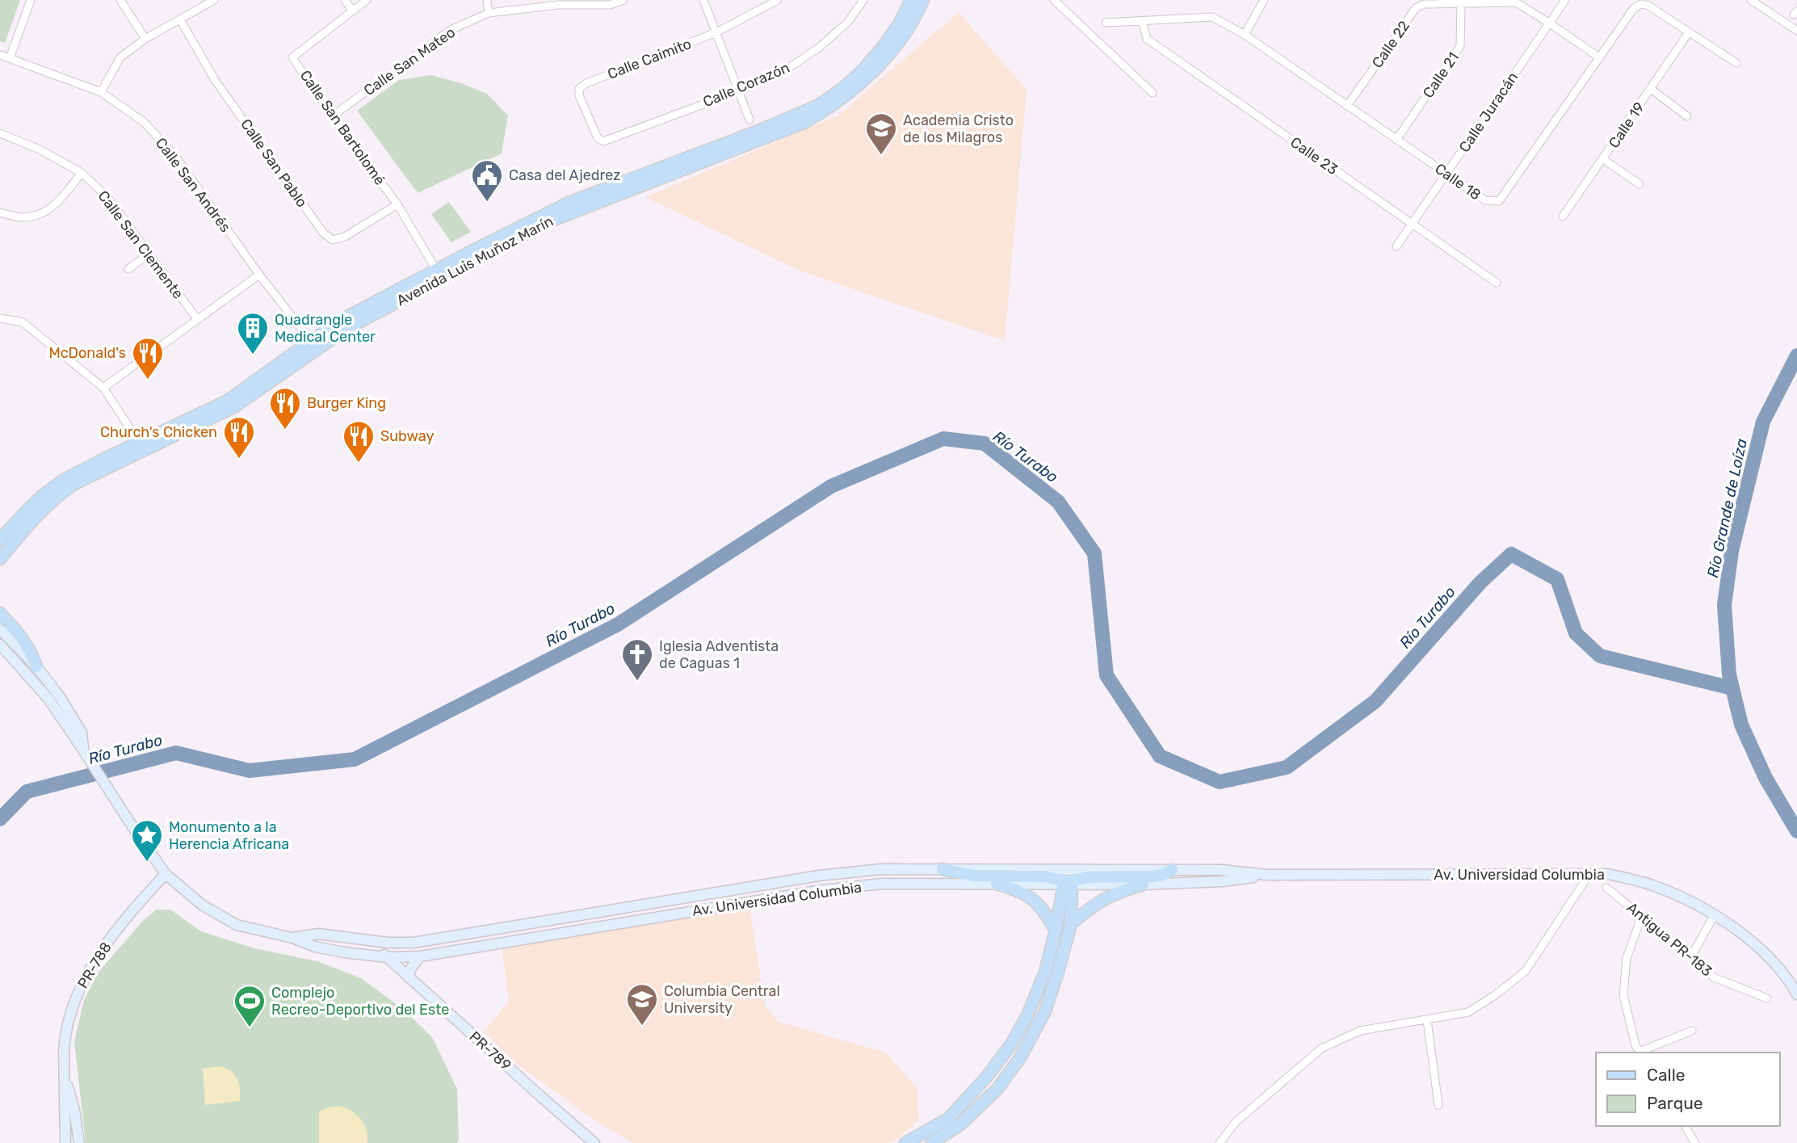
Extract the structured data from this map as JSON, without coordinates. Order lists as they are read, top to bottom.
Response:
{
  "streets": {
    "main road": [
      "Avenida Luis Muñoz Marín",
      "Av. Universidad Columbia",
      "PR-788",
      "PR-789"
    ],
    "street": [
      "Calle 22",
      "Calle Caimito",
      "Calle San Mateo",
      "Calle 21",
      "Calle Corazón",
      "Calle Juracán",
      "Calle 19",
      "Calle San Bartolomé",
      "Calle 23",
      "Calle San Pablo",
      "Calle 18",
      "Calle San Andrés",
      "Calle San Clemente",
      "Antigua PR-183"
    ]
  },
  "crossings": [
    ["Calle 22", "Calle 21"],
    ["Calle 22", "Calle Juracán"],
    ["Calle 22", "Calle 18"],
    ["Calle Caimito", "Calle Corazón"],
    ["Calle San Mateo", "Calle San Bartolomé"],
    ["Calle 21", "Calle 18"],
    ["Calle Juracán", "Calle 23"],
    ["Calle Juracán", "Calle 18"],
    ["Calle 19", "Calle 18"],
    ["Calle San Bartolomé", "Calle San Pablo"],
    ["Calle San Bartolomé", "Avenida Luis Muñoz Marín"],
    ["Calle 23", "Calle 18"],
    ["Calle San Andrés", "Avenida Luis Muñoz Marín"],
    ["Av. Universidad Columbia", "PR-788"],
    ["Av. Universidad Columbia", "PR-789"]
  ],
  "water": ["Río Turabo", "Río Grande de Loíza"],
  "places": {
    "school or university": ["Academia Cristo de los Milagros", "Columbia Central University"],
    "public building": ["Casa del Ajedrez"],
    "building": ["Quadrangle Medical Center"],
    "restaurant": [
      "McDonald's",
      "Burger King",
      "Church's Chicken",
      "Subway"
    ],
    "church": ["Iglesia Adventista de Caguas 1"],
    "place": ["Monumento a la Herencia Africana"],
    "sports": ["Complejo Recreo-Deportivo del Este"]
  },
  "legend": ["Calle", "Parque"]
}
